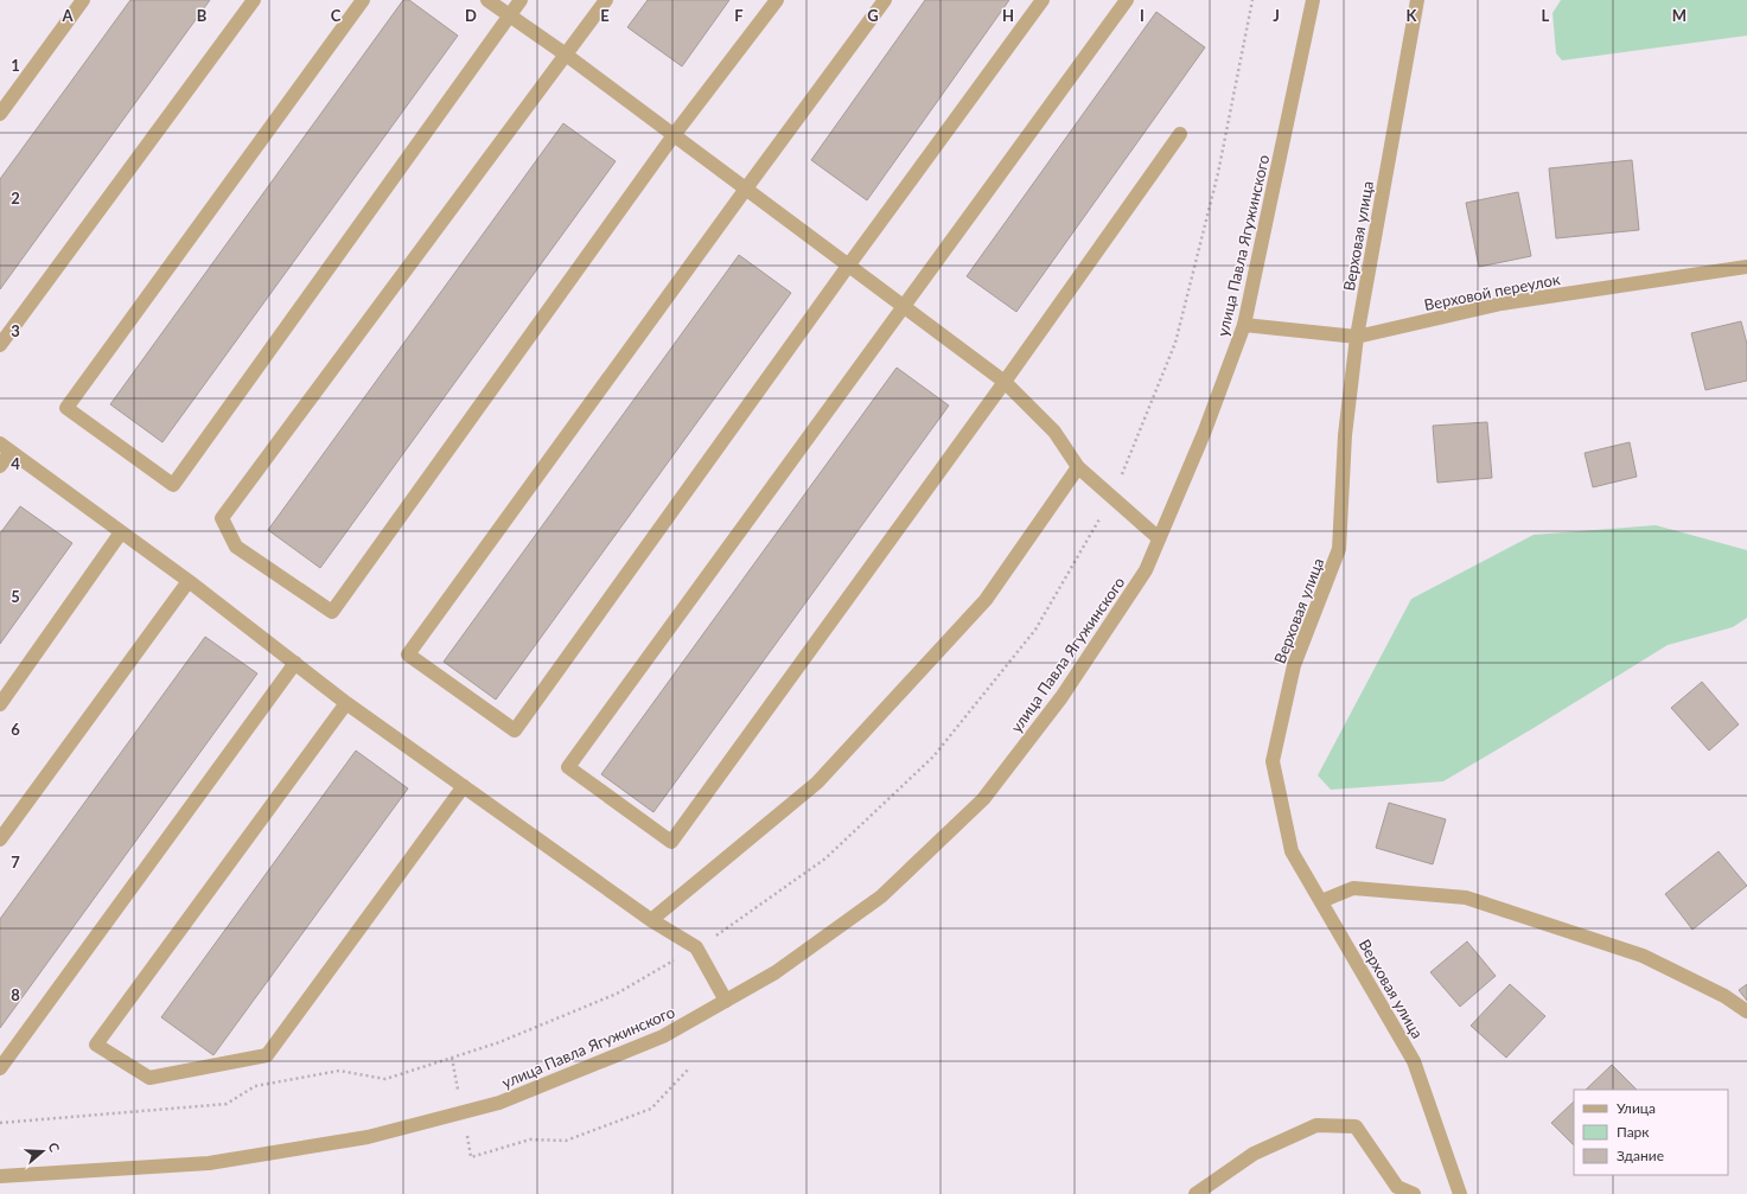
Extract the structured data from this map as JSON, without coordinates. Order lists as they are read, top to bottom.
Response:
{
  "streets": {
    "street": ["Верховая улица", "улица Павла Ягужинского", "Верховой переулок"]
  },
  "crossings": [
    ["Верховая улица", "Верховой переулок"],
    ["улица Павла Ягужинского", "Верховой переулок"]
  ],
  "legend": ["Улица", "Парк", "Здание"],
  "north": "right",
  "grid": {
    "columns": [
      "A",
      "B",
      "C",
      "D",
      "E",
      "F",
      "G",
      "H",
      "I",
      "J",
      "K",
      "L",
      "M"
    ],
    "rows": [
      "1",
      "2",
      "3",
      "4",
      "5",
      "6",
      "7",
      "8"
    ]
  }
}
